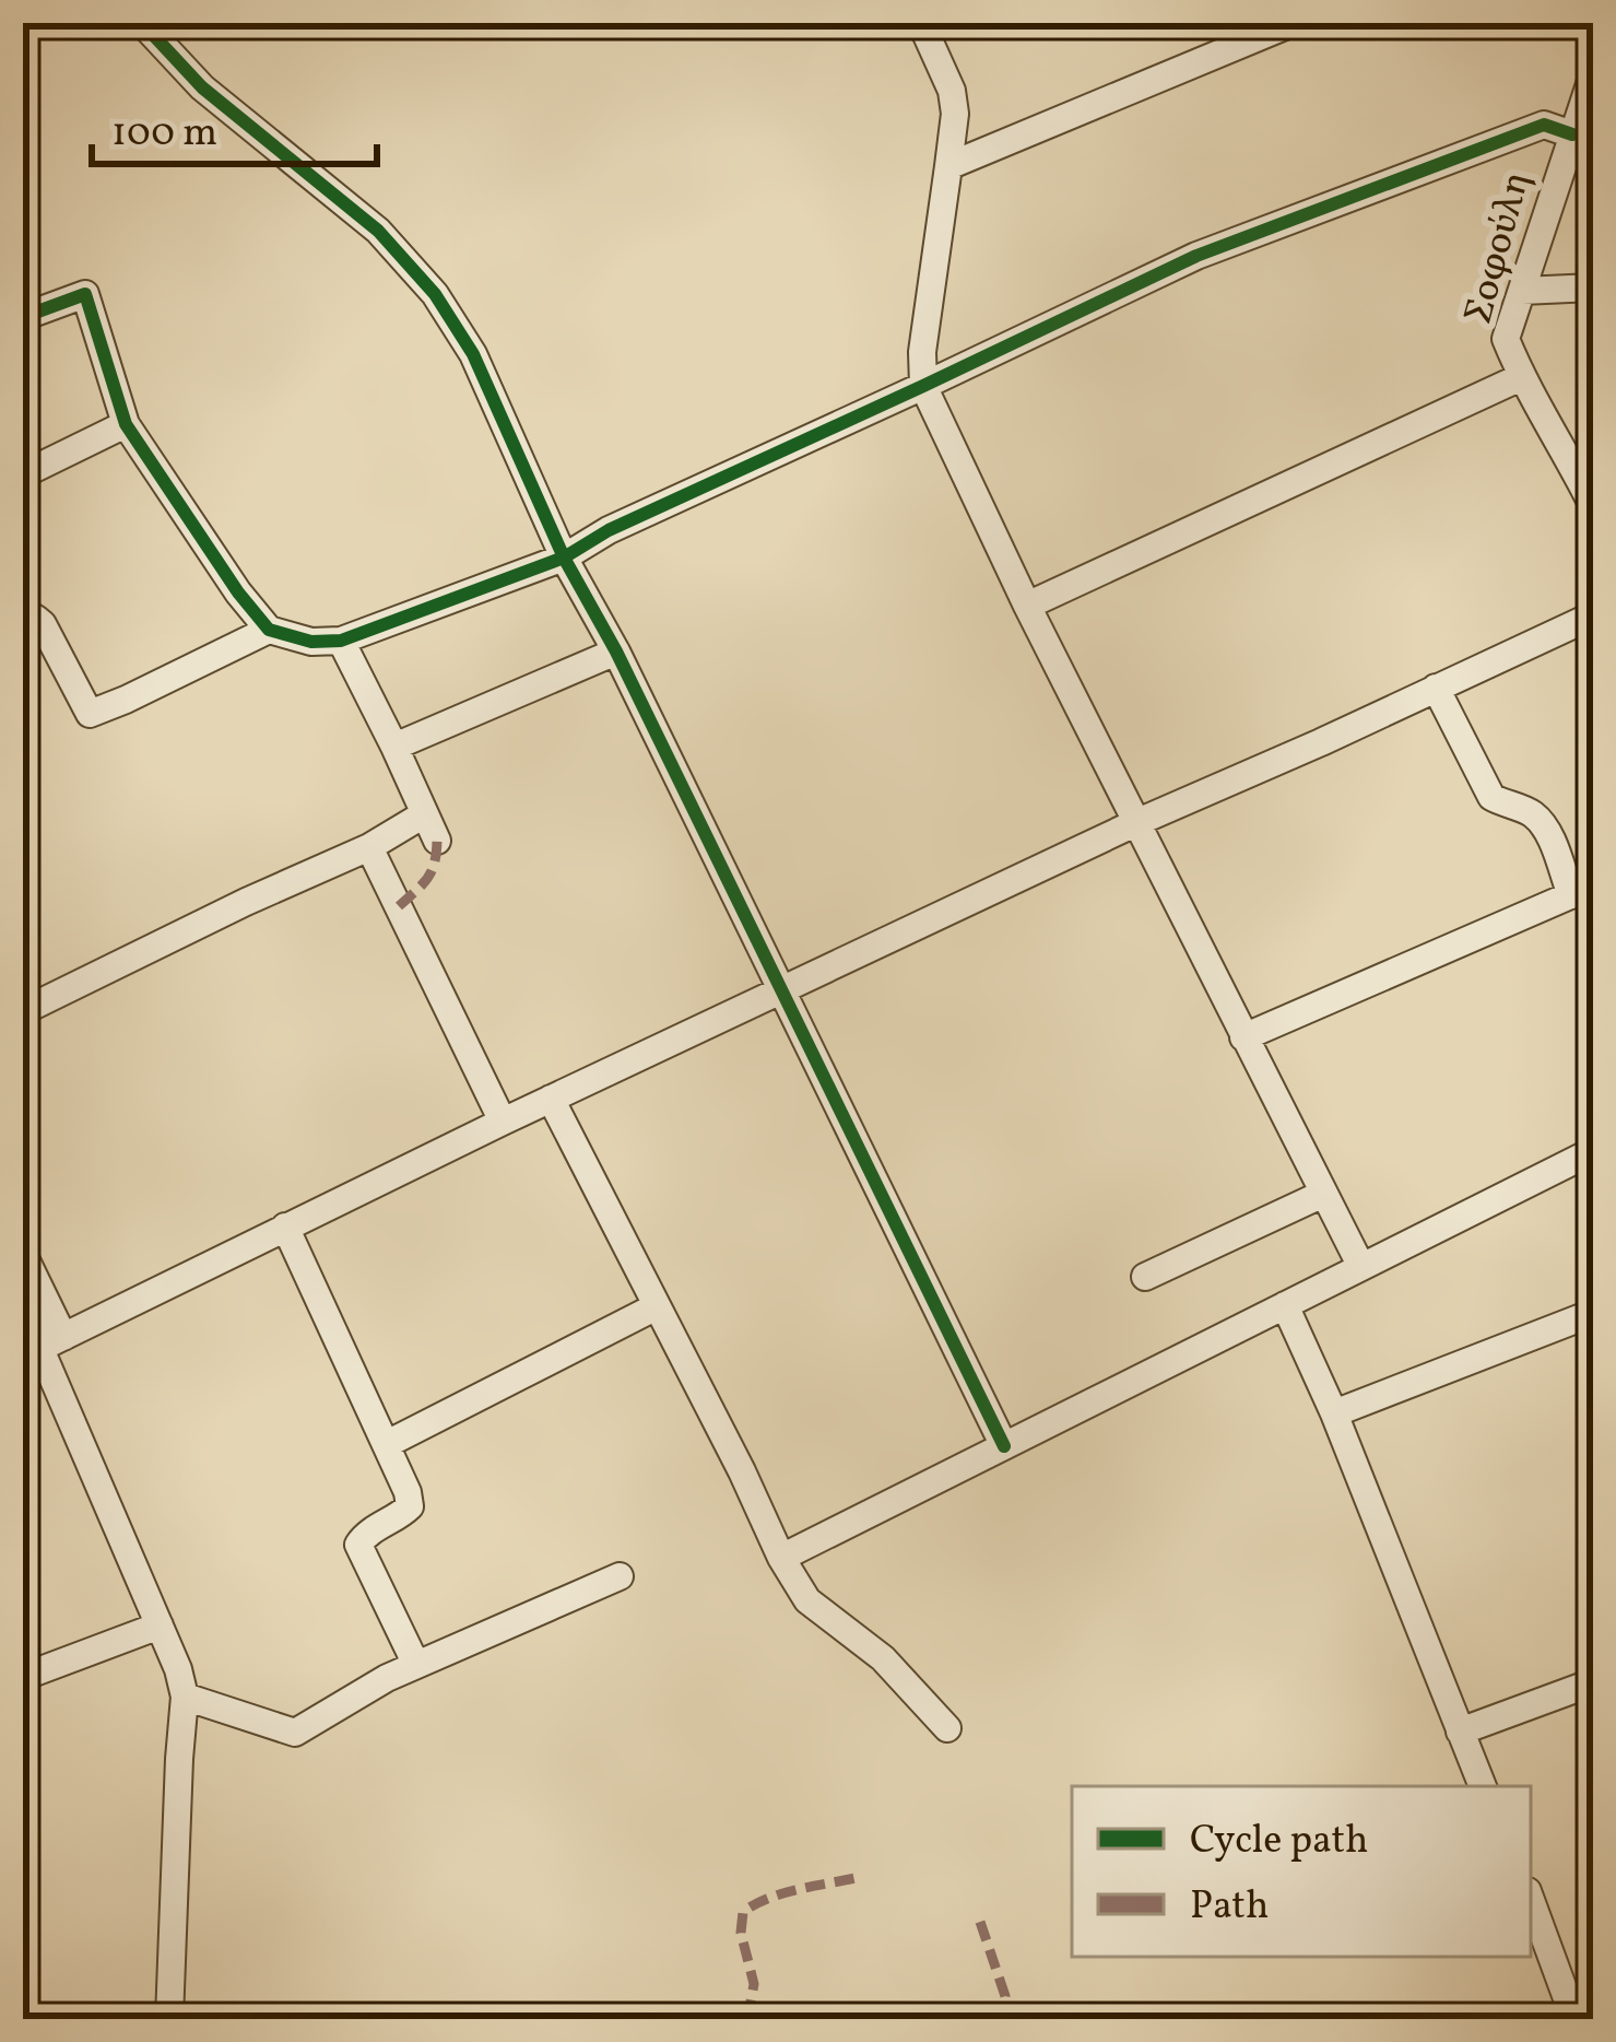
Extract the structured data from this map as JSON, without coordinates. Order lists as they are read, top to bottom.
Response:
{
  "streets": {
    "street": ["Σοφούλη"]
  },
  "legend": ["Cycle path", "Path"],
  "scale_bar": "100 m"
}
